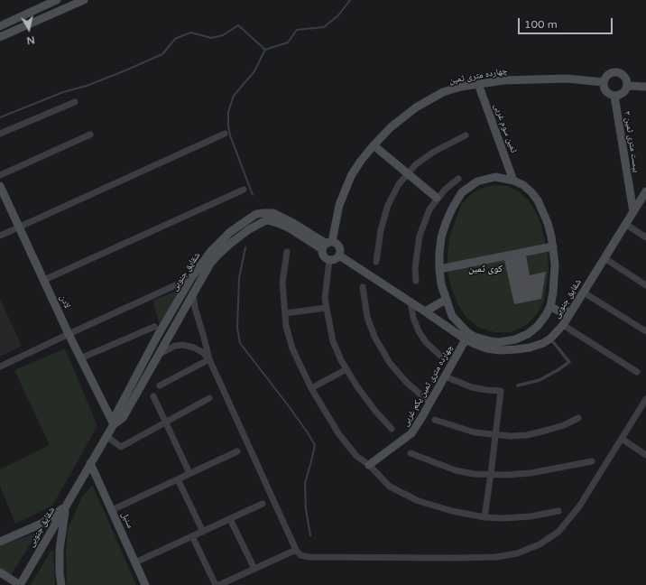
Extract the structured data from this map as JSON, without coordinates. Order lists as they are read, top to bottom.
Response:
{
  "streets": {
    "street": [
      "چهارده متری ثمین",
      "ثمین سوم غربی",
      "بیست متری ثمین ۲",
      "شقایق جنوبی",
      "لادن",
      "چهارده متری ثمین یکم غربی",
      "سنبل"
    ]
  },
  "crossings": [
    ["چهارده متری ثمین", "ثمین سوم غربی"],
    ["چهارده متری ثمین", "بیست متری ثمین ۲"],
    ["چهارده متری ثمین", "شقایق جنوبی"],
    ["بیست متری ثمین ۲", "شقایق جنوبی"],
    ["شقایق جنوبی", "لادن"],
    ["شقایق جنوبی", "چهارده متری ثمین یکم غربی"],
    ["شقایق جنوبی", "سنبل"]
  ],
  "districts": ["کوی ثمین"],
  "scale_bar": "100 m",
  "north": "bottom"
}
